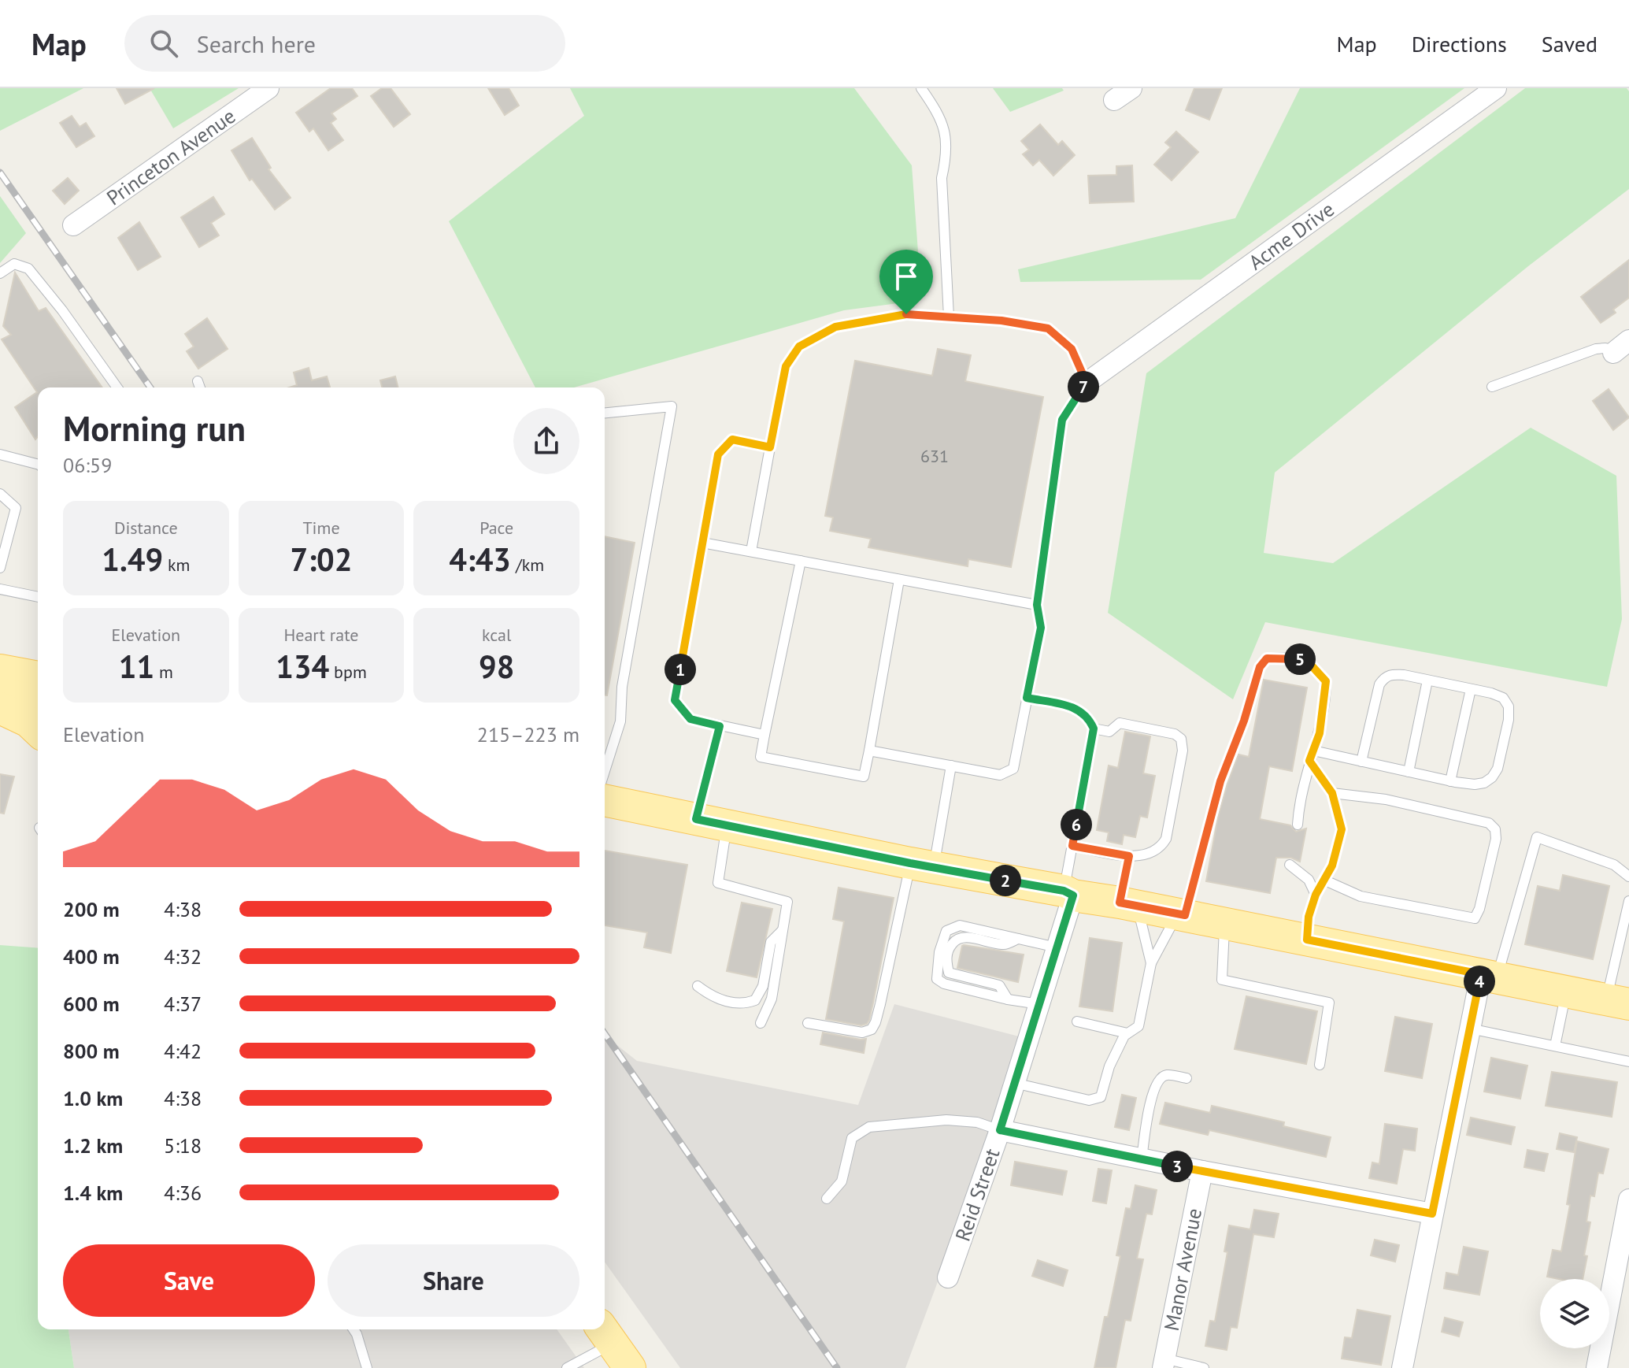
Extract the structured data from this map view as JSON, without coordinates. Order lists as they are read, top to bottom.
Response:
{
  "streets": {
    "street": [
      "Princeton Avenue",
      "Acme Drive",
      "Reid Street",
      "Manor Avenue"
    ]
  },
  "house_numbers": ["631"],
  "page": {
    "header": "Map",
    "search": "Search here",
    "nav": ["Map", "Directions", "Saved"],
    "pins": [
      "7",
      "5",
      "1",
      "6",
      "2",
      "4",
      "3"
    ],
    "heading": ["Morning run", "06:59"],
    "stats": [
      ["Distance", "1.49 km"],
      ["Time", "7:02"],
      ["Pace", "4:43 /km"],
      ["Elevation", "11 m"],
      ["Heart rate", "134 bpm"],
      ["kcal", "98"]
    ],
    "chart": ["Elevation", "215–223 m"],
    "list": [
      {
        "name": "200 m",
        "note": "4:38"
      },
      {
        "name": "400 m",
        "note": "4:32"
      },
      {
        "name": "600 m",
        "note": "4:37"
      },
      {
        "name": "800 m",
        "note": "4:42"
      },
      {
        "name": "1.0 km",
        "note": "4:38"
      },
      {
        "name": "1.2 km",
        "note": "5:18"
      },
      {
        "name": "1.4 km",
        "note": "4:36"
      }
    ],
    "buttons": ["Save", "Share"]
  }
}
